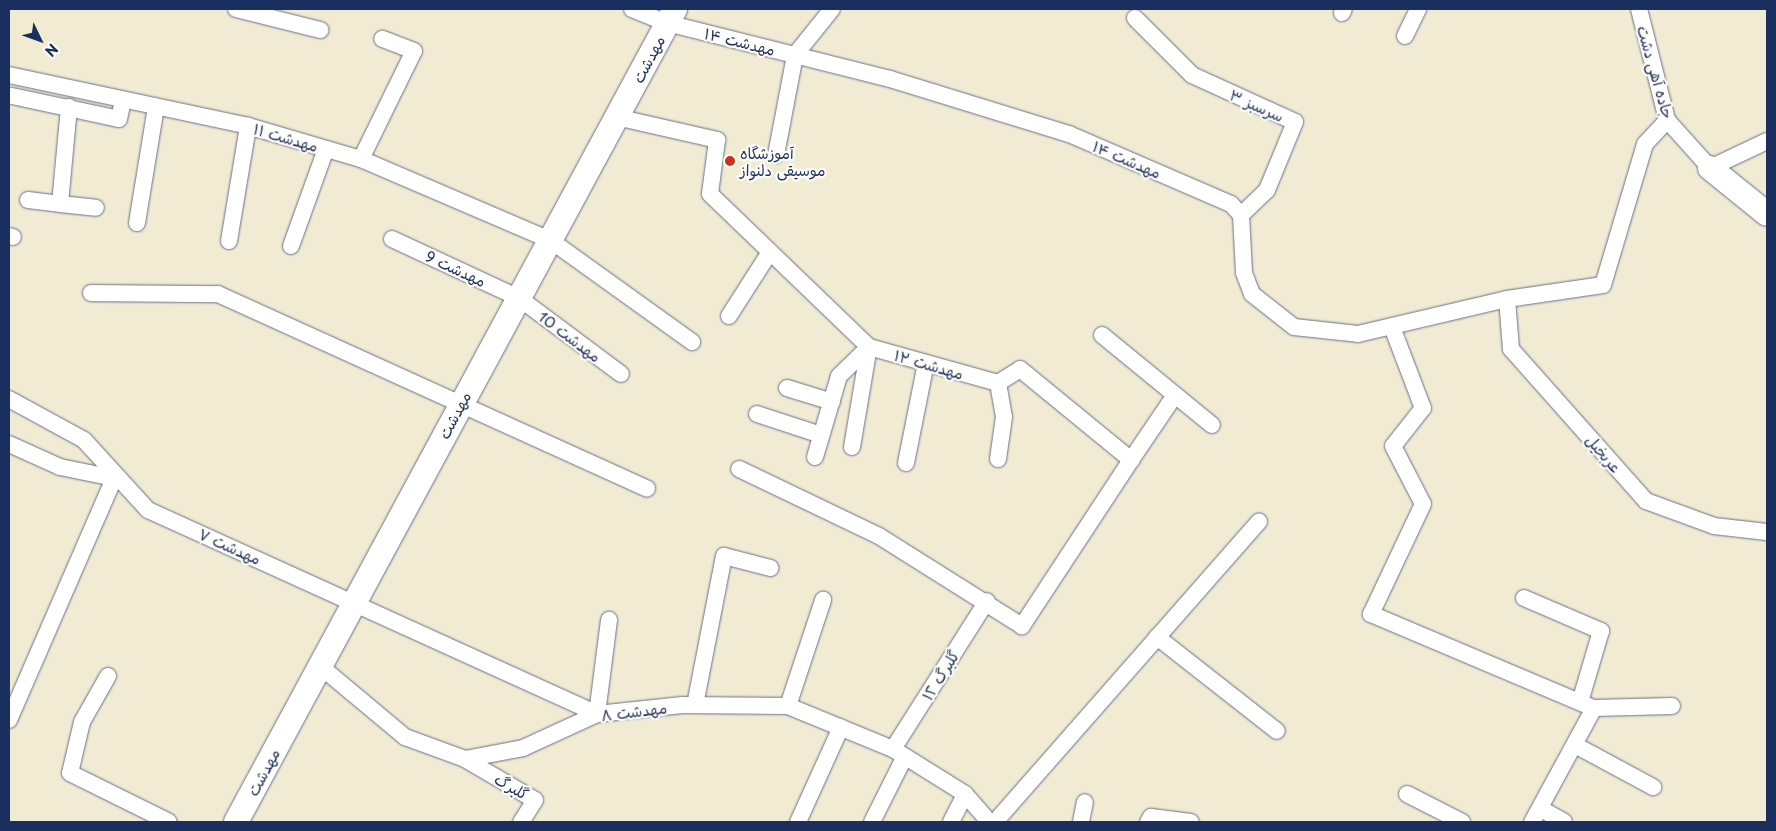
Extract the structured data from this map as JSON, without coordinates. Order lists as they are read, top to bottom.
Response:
{
  "streets": {
    "street": [
      "مهدشت ۱۴",
      "مهدشت",
      "جاده آهی دشت",
      "سرسبز ۳",
      "مهدشت ۱۱",
      "مهدشت 9",
      "مهدشت 10",
      "مهدشت ۱۲",
      "عربخیل",
      "مهدشت ۷",
      "گلبرگ ١٢",
      "مهدشت ۸",
      "گلبرگ"
    ]
  },
  "crossings": [
    ["مهدشت ۱۴", "مهدشت"],
    ["مهدشت ۱۴", "سرسبز ۳"],
    ["مهدشت", "مهدشت ۱۱"],
    ["مهدشت", "مهدشت 9"],
    ["مهدشت", "مهدشت 10"],
    ["مهدشت", "مهدشت ۱۲"],
    ["مهدشت", "مهدشت ۷"],
    ["مهدشت 9", "مهدشت 10"],
    ["مهدشت ۷", "مهدشت ۸"],
    ["گلبرگ ١٢", "مهدشت ۸"],
    ["مهدشت ۸", "گلبرگ"]
  ],
  "places": ["آموزشگاه موسیقی دلنواز"],
  "north": "bottom right"
}
